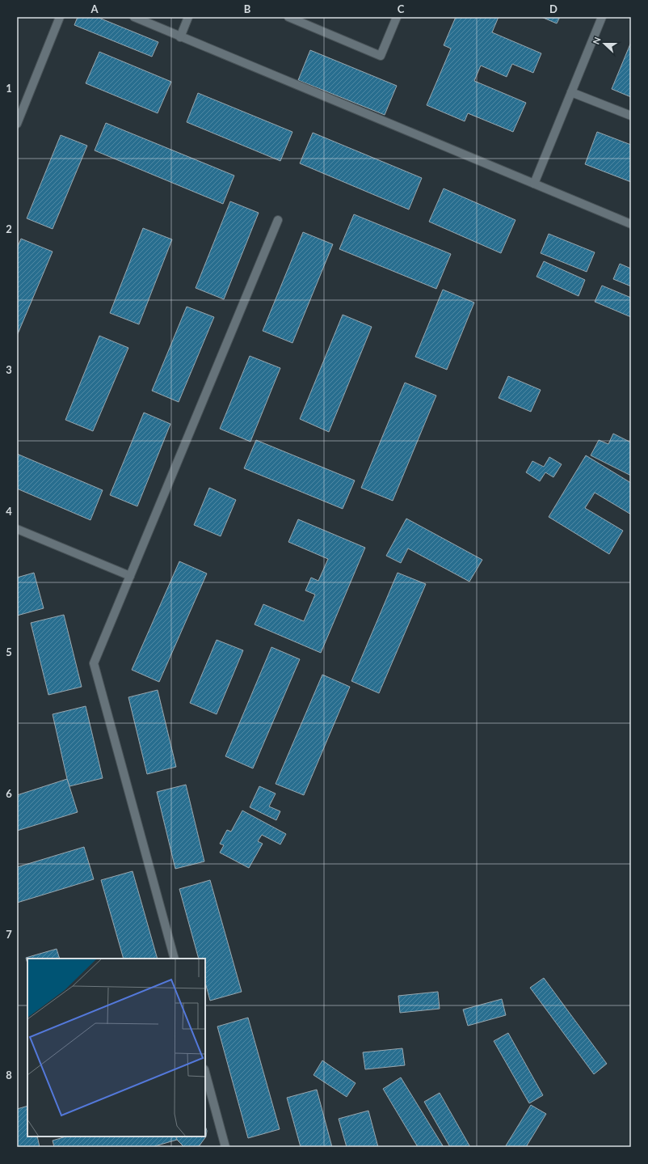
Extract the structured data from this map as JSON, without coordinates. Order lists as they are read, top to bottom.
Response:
{
  "north": "left",
  "grid": {
    "columns": [
      "A",
      "B",
      "C",
      "D"
    ],
    "rows": [
      "1",
      "2",
      "3",
      "4",
      "5",
      "6",
      "7",
      "8"
    ]
  }
}
